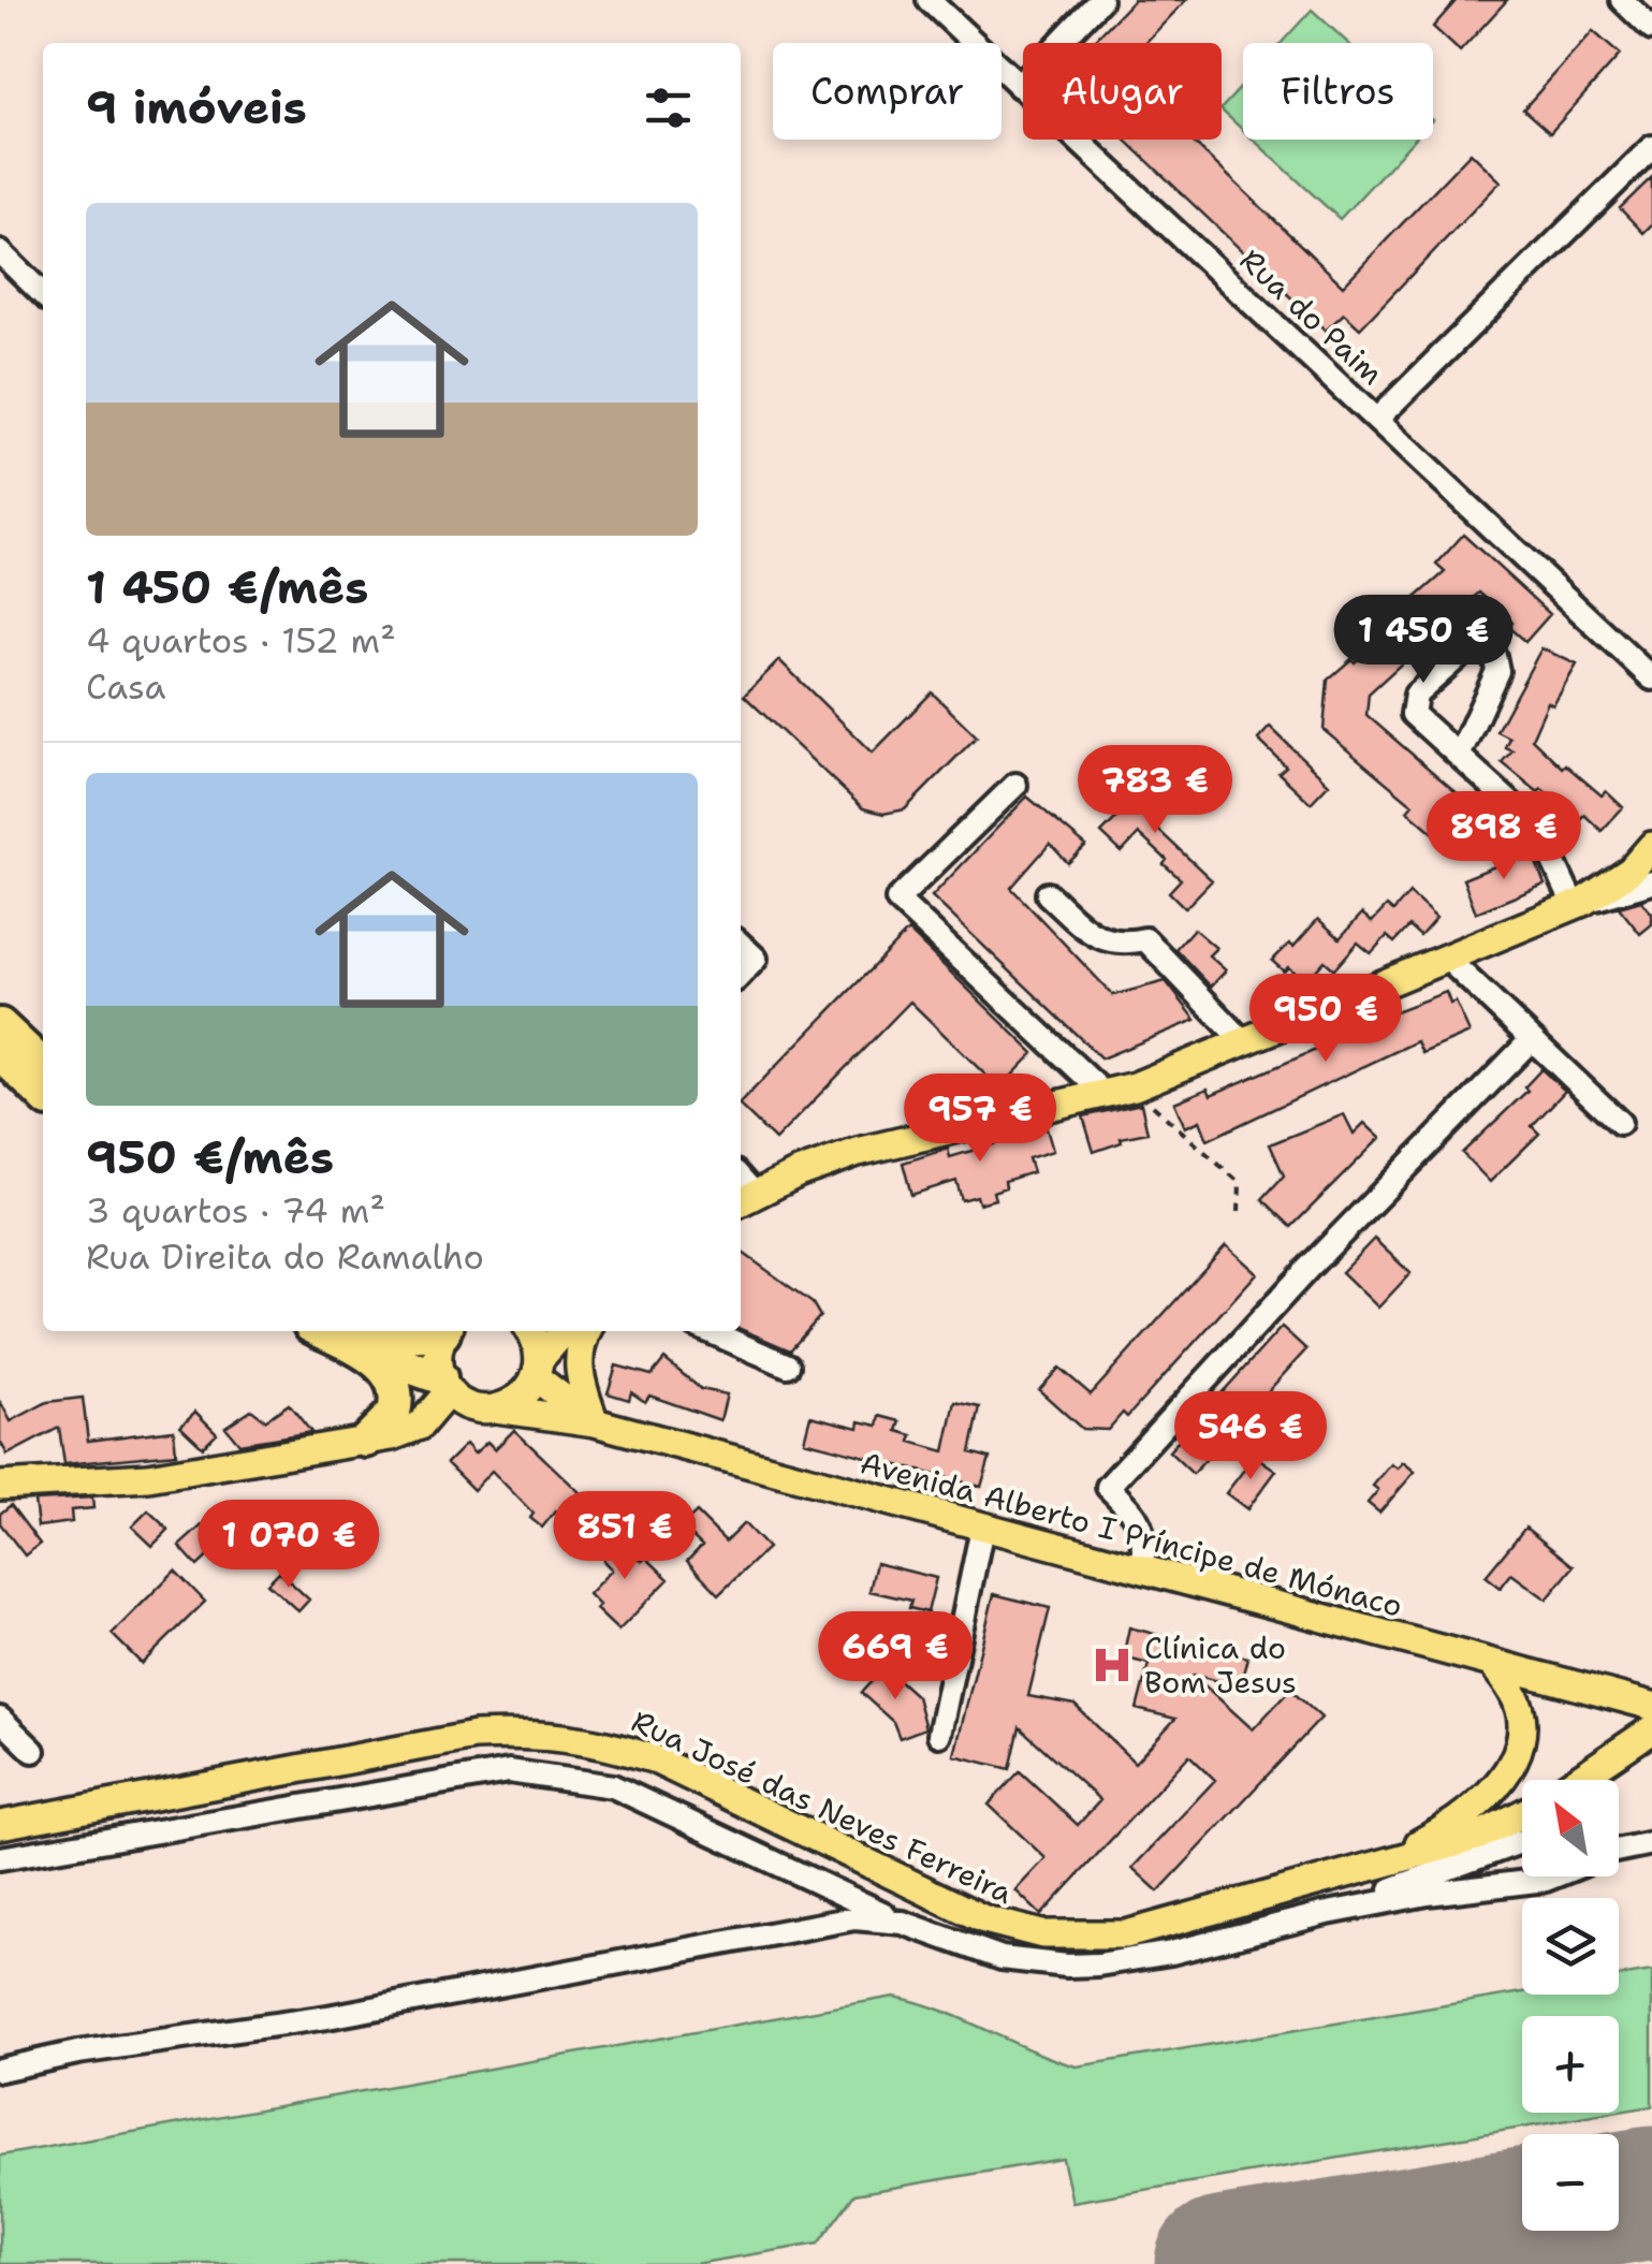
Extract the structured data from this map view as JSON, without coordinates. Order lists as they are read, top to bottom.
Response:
{
  "streets": {
    "main road": ["Avenida Alberto I Príncipe de Mónaco", "Rua José das Neves Ferreira"],
    "street": ["Rua do Paim"]
  },
  "places": {
    "hospital": ["Clínica do Bom Jesus"]
  },
  "north": "top left",
  "page": {
    "chip": ["Comprar", "Alugar", "Filtros"],
    "heading": "9 imóveis",
    "list": [
      {
        "name": "1 450 €/mês",
        "note": "4 quartos · 152 m² · Casa"
      },
      {
        "name": "950 €/mês",
        "note": "3 quartos · 74 m² · Rua Direita do Ramalho"
      }
    ],
    "price": [
      "1 450 €",
      "783 €",
      "898 €",
      "950 €",
      "957 €",
      "546 €",
      "851 €",
      "1 070 €",
      "669 €"
    ],
    "map_buttons": ["+", "−"]
  }
}
